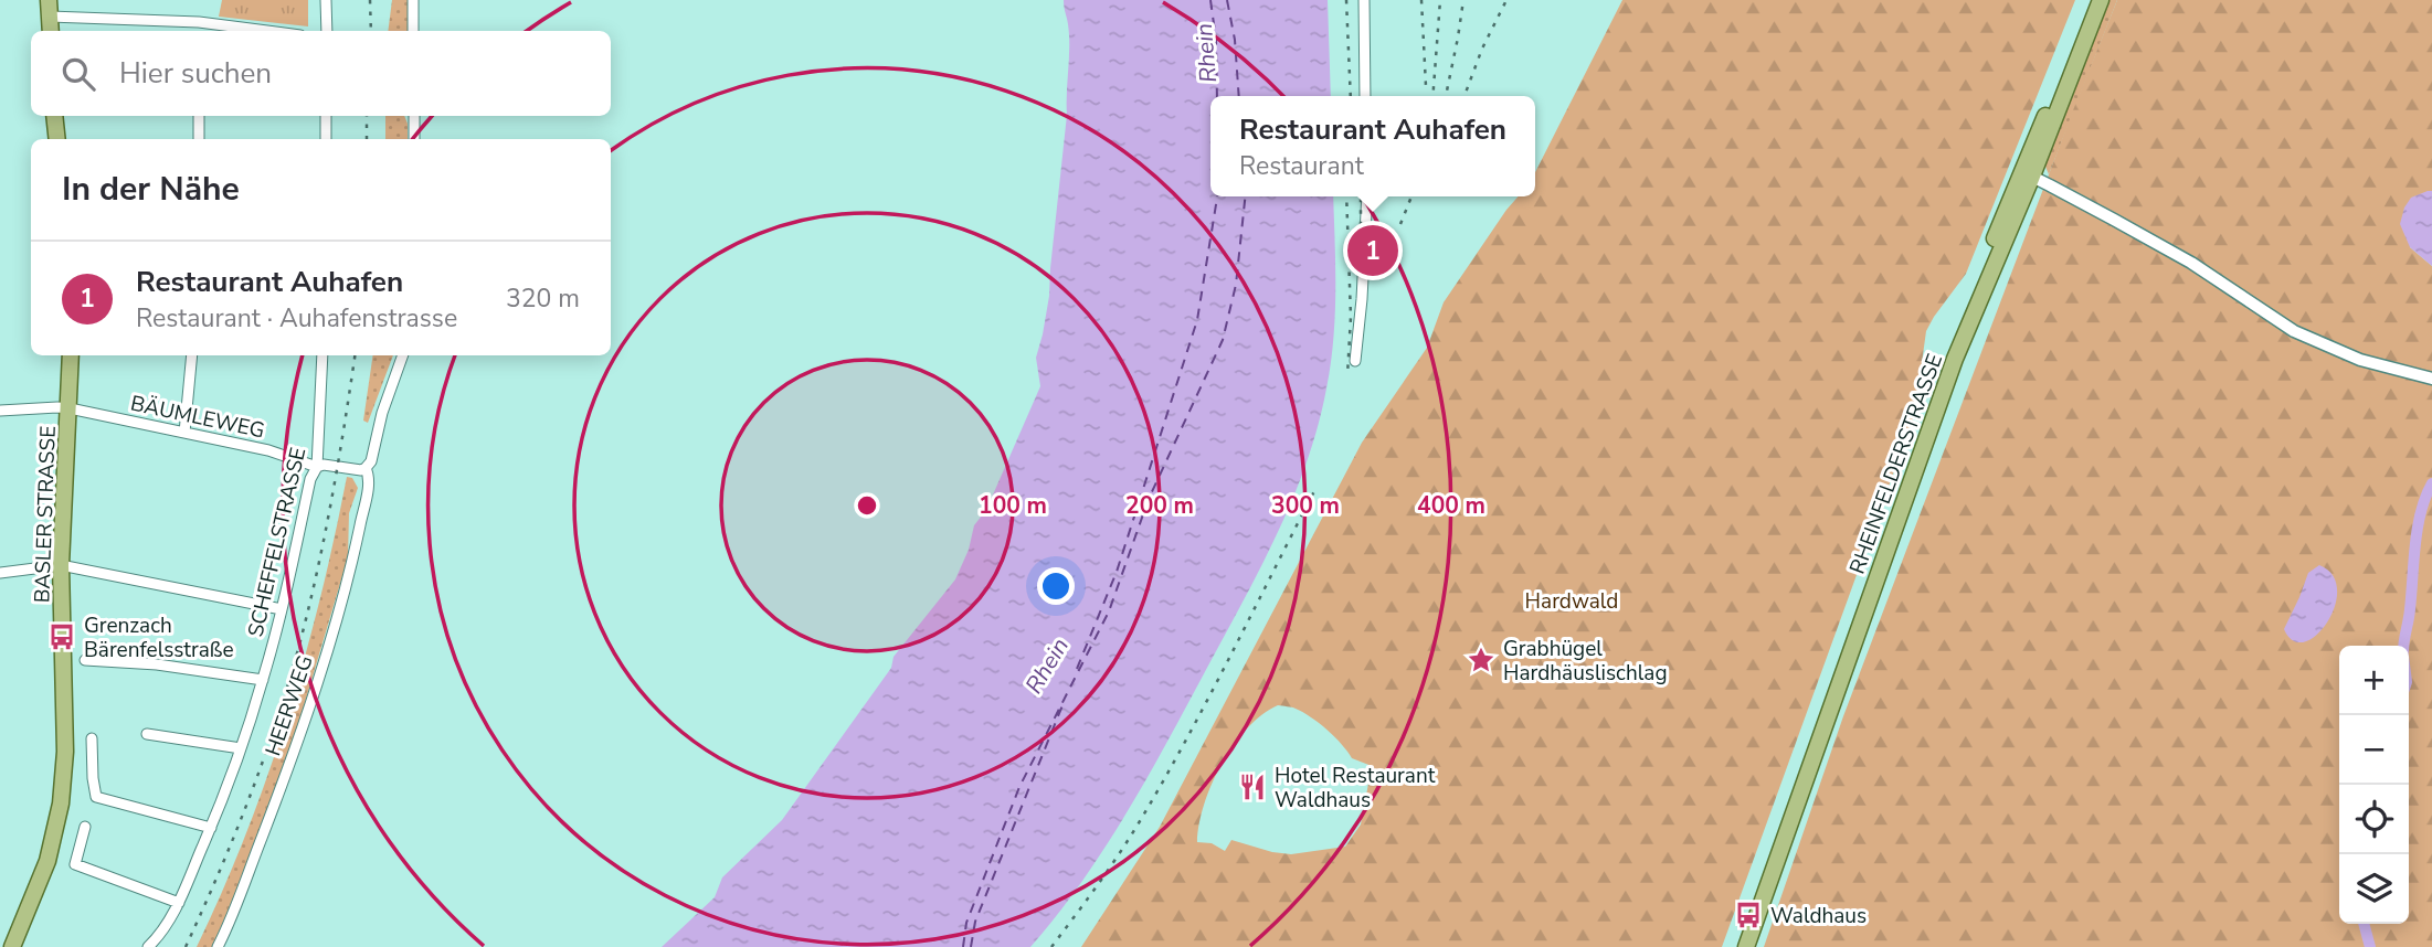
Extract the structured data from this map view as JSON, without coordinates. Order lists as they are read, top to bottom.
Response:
{
  "streets": {
    "main road": ["RHEINFELDERSTRASSE", "BASLER STRASSE"],
    "street": ["BÄUMLEWEG", "SCHEFFELSTRASSE", "HEERWEG"]
  },
  "crossings": [
    ["BÄUMLEWEG", "BASLER STRASSE"],
    ["BÄUMLEWEG", "SCHEFFELSTRASSE"],
    ["BÄUMLEWEG", "HEERWEG"]
  ],
  "water": ["Rhein"],
  "parks": ["Hardwald"],
  "places": {
    "bus stop": ["Grenzach Bärenfelsstraße", "Waldhaus"],
    "place": ["Grabhügel Hardhäuslischlag"],
    "restaurant": ["Hotel Restaurant Waldhaus"]
  },
  "page": {
    "search": "Hier suchen",
    "popup": ["Restaurant Auhafen", "Restaurant"],
    "heading": "In der Nähe",
    "pins": "1",
    "list": [
      {
        "mark": "1",
        "name": "Restaurant Auhafen",
        "note": "Restaurant · Auhafenstrasse",
        "value": "320 m"
      }
    ],
    "map_buttons": ["+", "−"]
  },
  "rings": [
    "100 m",
    "200 m",
    "300 m",
    "400 m"
  ]
}
